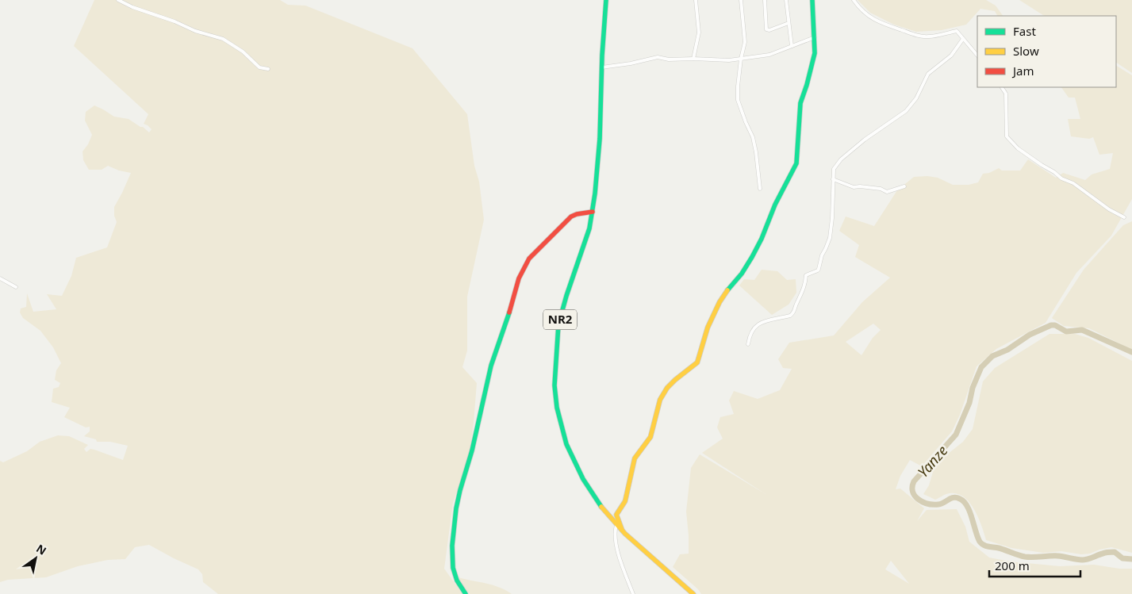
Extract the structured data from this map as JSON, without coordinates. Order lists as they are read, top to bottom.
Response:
{
  "streets": {
    "main road": ["NR2"]
  },
  "water": ["Yanze"],
  "legend": ["Fast", "Slow", "Jam"],
  "scale_bar": "200 m",
  "north": "top right"
}
